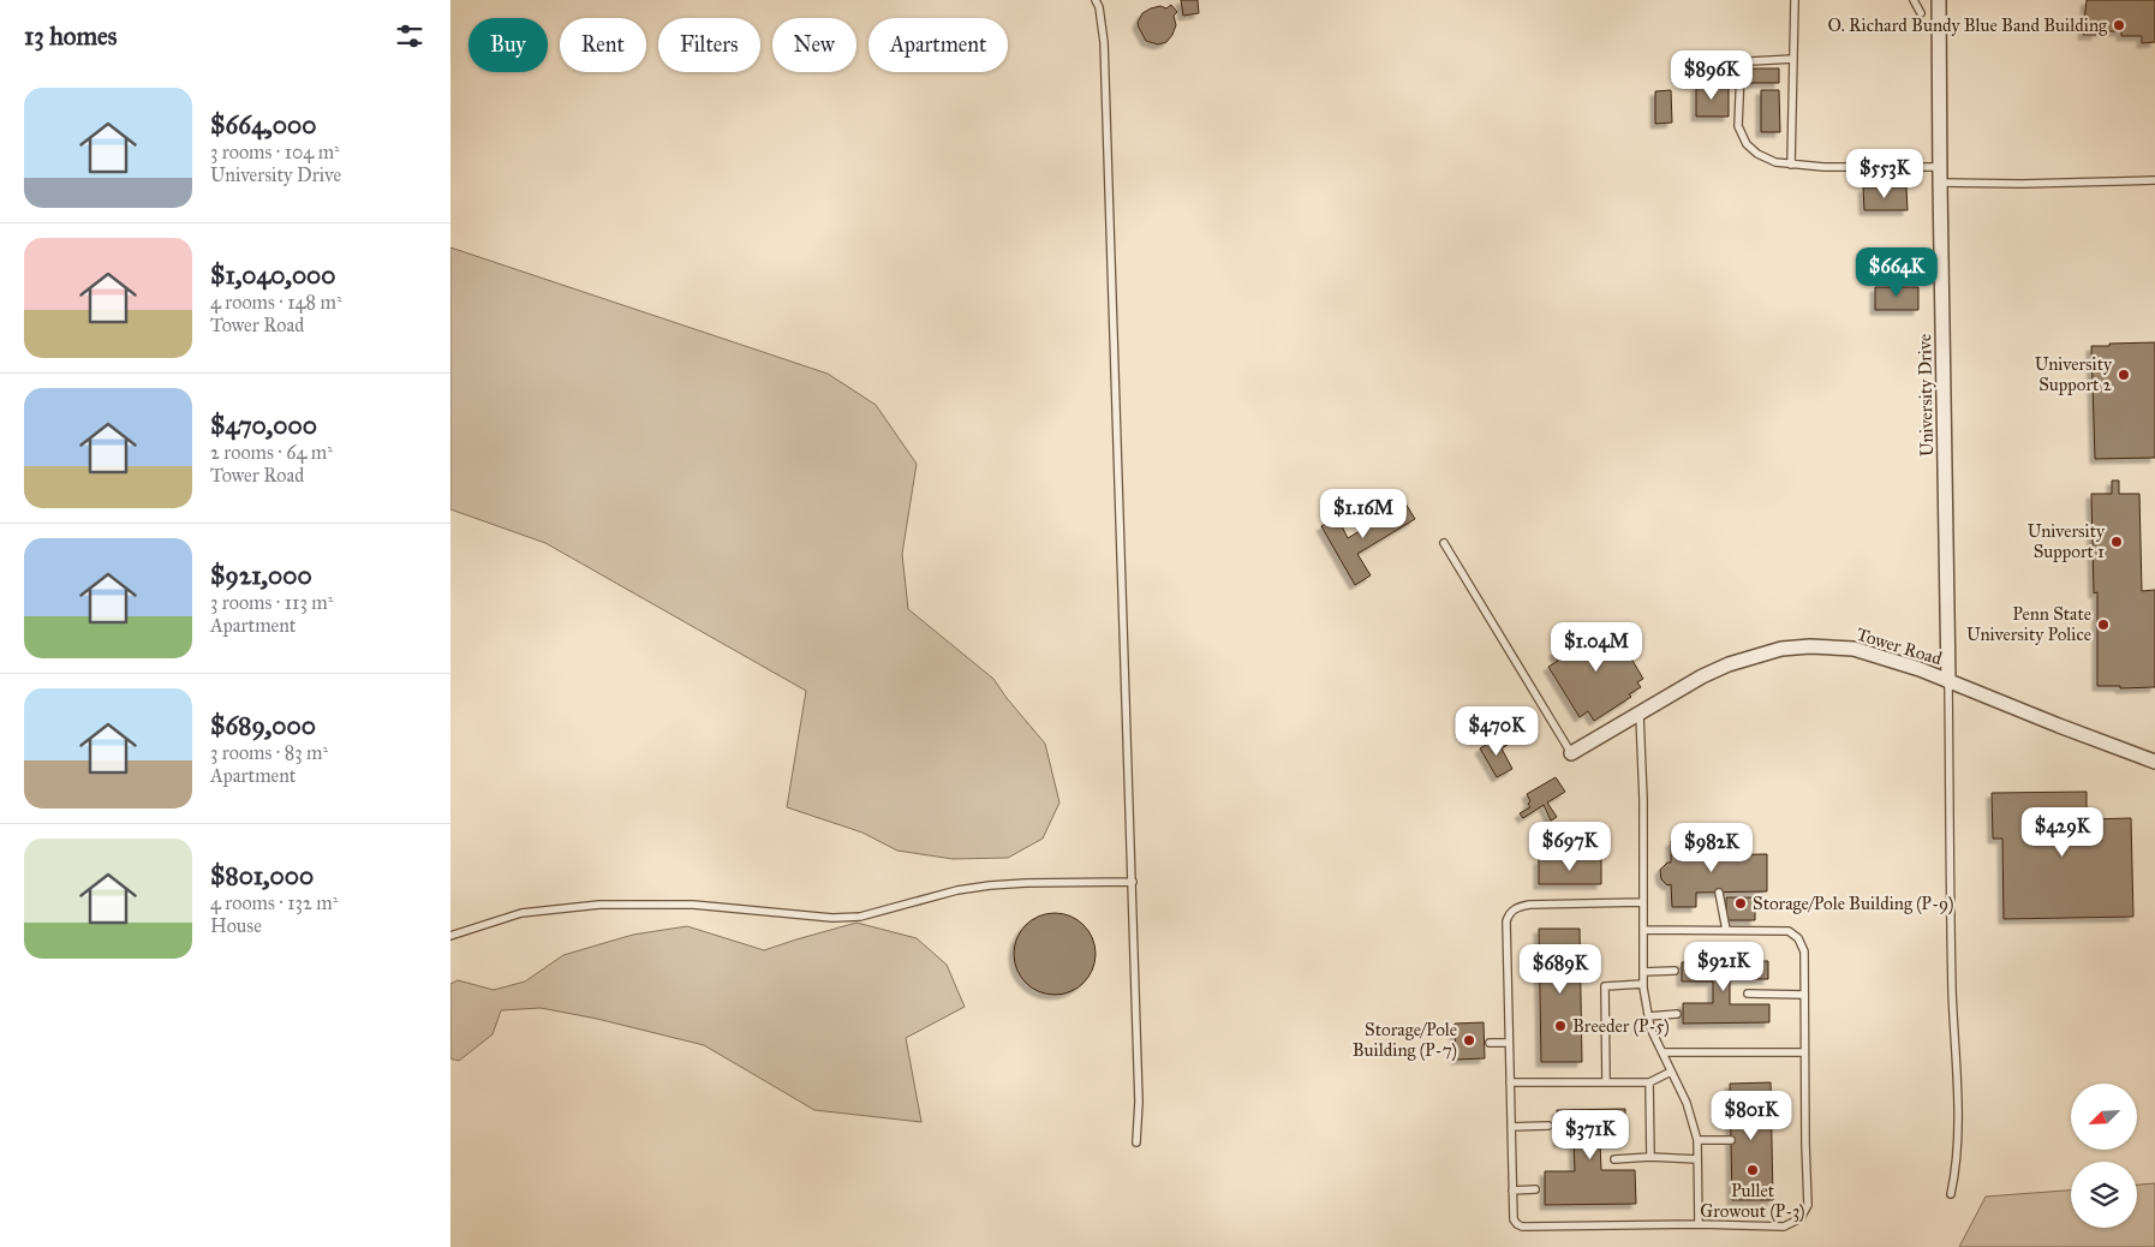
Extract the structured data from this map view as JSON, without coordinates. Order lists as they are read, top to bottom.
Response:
{
  "streets": {
    "street": ["University Drive", "Tower Road"]
  },
  "crossings": [
    ["University Drive", "Tower Road"]
  ],
  "places": [
    "O. Richard Bundy Blue Band Building",
    "University Support 2",
    "University Support 1",
    "Penn State University Police",
    "Storage/Pole Building (P-9)",
    "Breeder (P-5)",
    "Storage/Pole Building (P-7)",
    "Pullet Growout (P-3)"
  ],
  "north": "bottom left",
  "page": {
    "heading": "13 homes",
    "chip": [
      "Buy",
      "Rent",
      "Filters",
      "New",
      "Apartment"
    ],
    "price": [
      "$896K",
      "$553K",
      "$664K",
      "$1.16M",
      "$1.04M",
      "$470K",
      "$429K",
      "$697K",
      "$982K",
      "$921K",
      "$689K",
      "$801K",
      "$371K"
    ],
    "list": [
      {
        "name": "$664,000",
        "note": "3 rooms · 104 m² · University Drive"
      },
      {
        "name": "$1,040,000",
        "note": "4 rooms · 148 m² · Tower Road"
      },
      {
        "name": "$470,000",
        "note": "2 rooms · 64 m² · Tower Road"
      },
      {
        "name": "$921,000",
        "note": "3 rooms · 113 m² · Apartment"
      },
      {
        "name": "$689,000",
        "note": "3 rooms · 83 m² · Apartment"
      },
      {
        "name": "$801,000",
        "note": "4 rooms · 132 m² · House"
      }
    ]
  }
}
